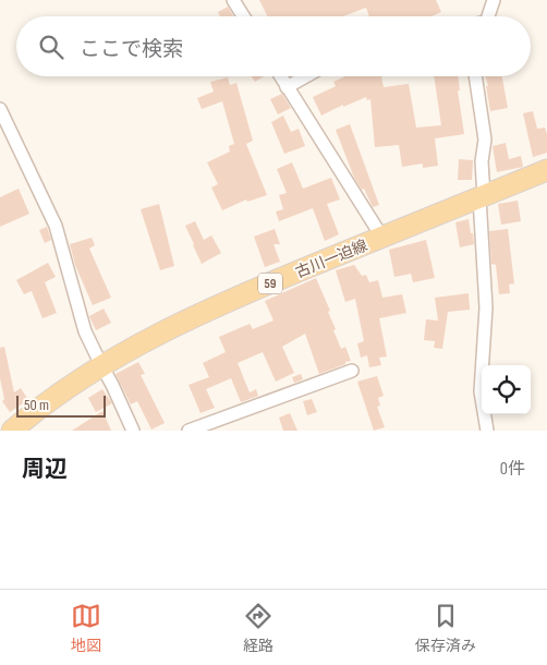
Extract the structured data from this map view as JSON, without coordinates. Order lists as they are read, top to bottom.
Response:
{
  "streets": {
    "main road": ["古川一迫線", "59"]
  },
  "scale_bar": "50 m",
  "page": {
    "search": "ここで検索",
    "scale": "50 m",
    "heading": ["周辺", "0件"],
    "nav": ["地図", "経路", "保存済み"]
  }
}
